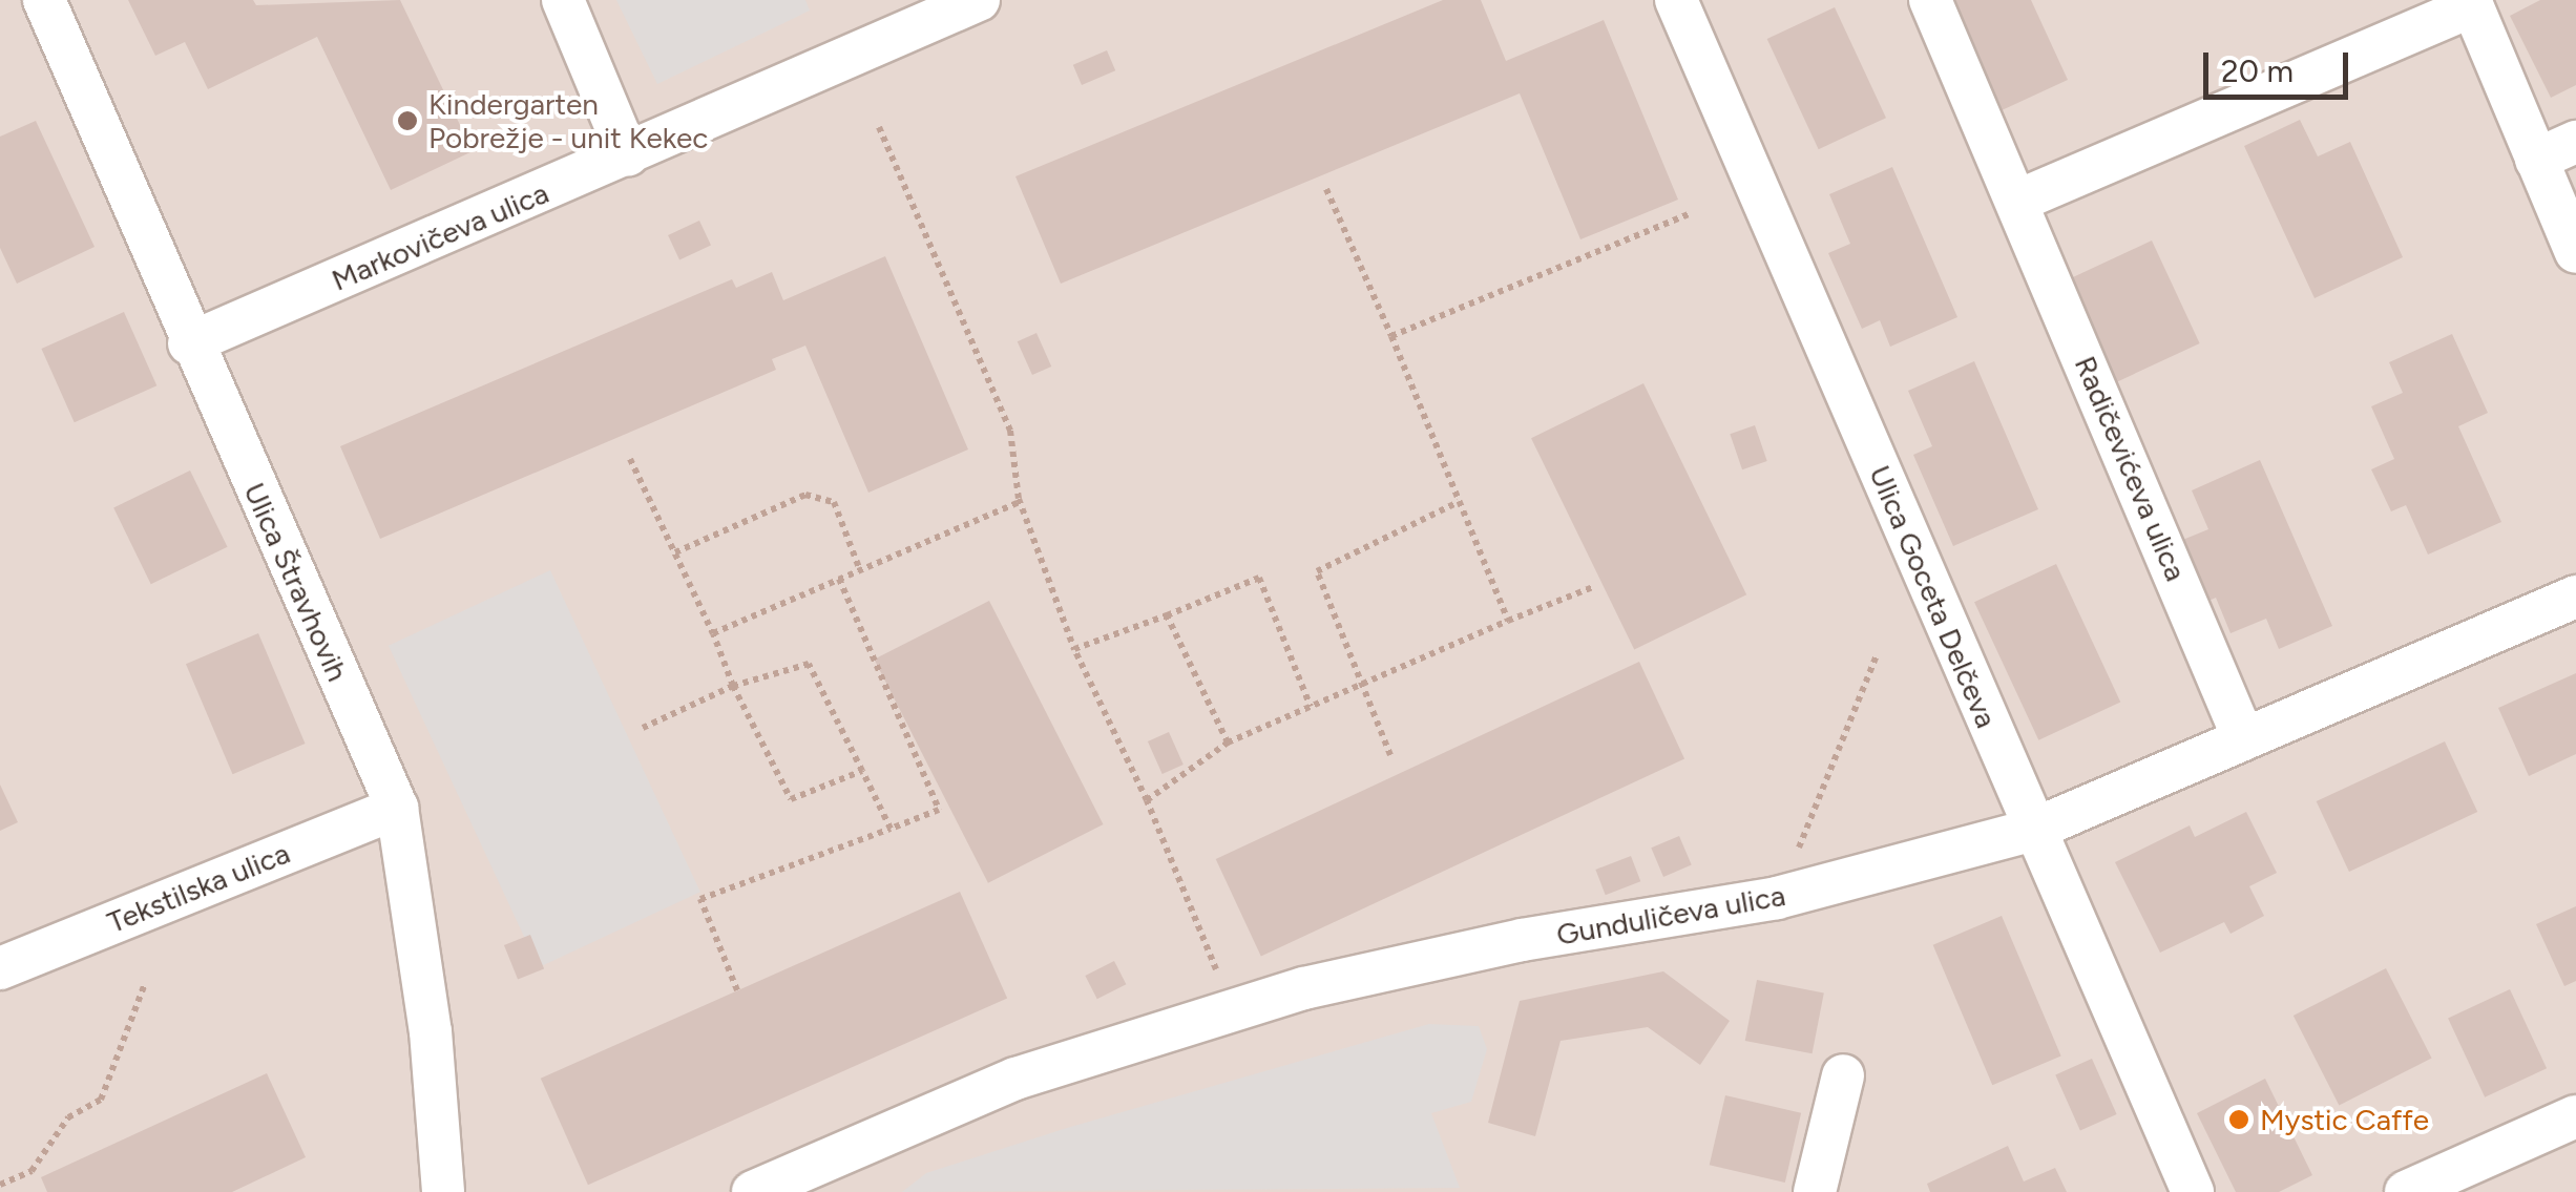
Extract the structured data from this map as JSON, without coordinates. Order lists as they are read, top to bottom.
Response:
{
  "streets": {
    "street": [
      "Markovičeva ulica",
      "Radičevićeva ulica",
      "Ulica Štravhovih",
      "Ulica Goceta Delčeva",
      "Tekstilska ulica",
      "Gunduličeva ulica"
    ]
  },
  "crossings": [
    ["Markovičeva ulica", "Ulica Štravhovih"],
    ["Radičevićeva ulica", "Gunduličeva ulica"],
    ["Ulica Štravhovih", "Tekstilska ulica"],
    ["Ulica Goceta Delčeva", "Gunduličeva ulica"]
  ],
  "places": ["Kindergarten Pobrežje - unit Kekec", "Mystic Caffe"],
  "scale_bar": "20 m"
}
